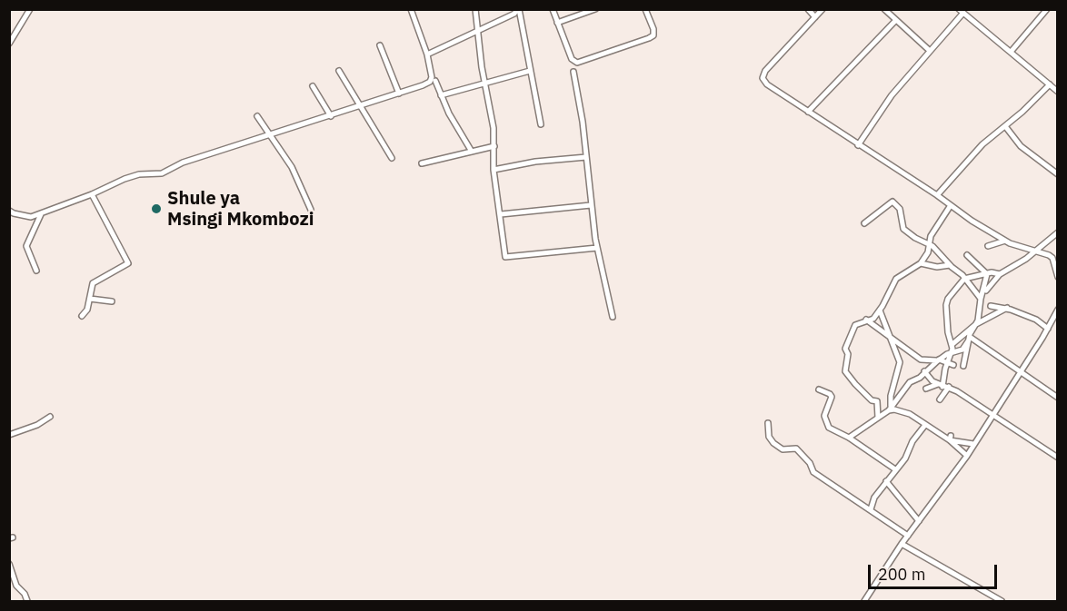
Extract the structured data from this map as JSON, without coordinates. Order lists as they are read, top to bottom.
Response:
{
  "places": ["Shule ya Msingi Mkombozi"],
  "scale_bar": "200 m"
}
